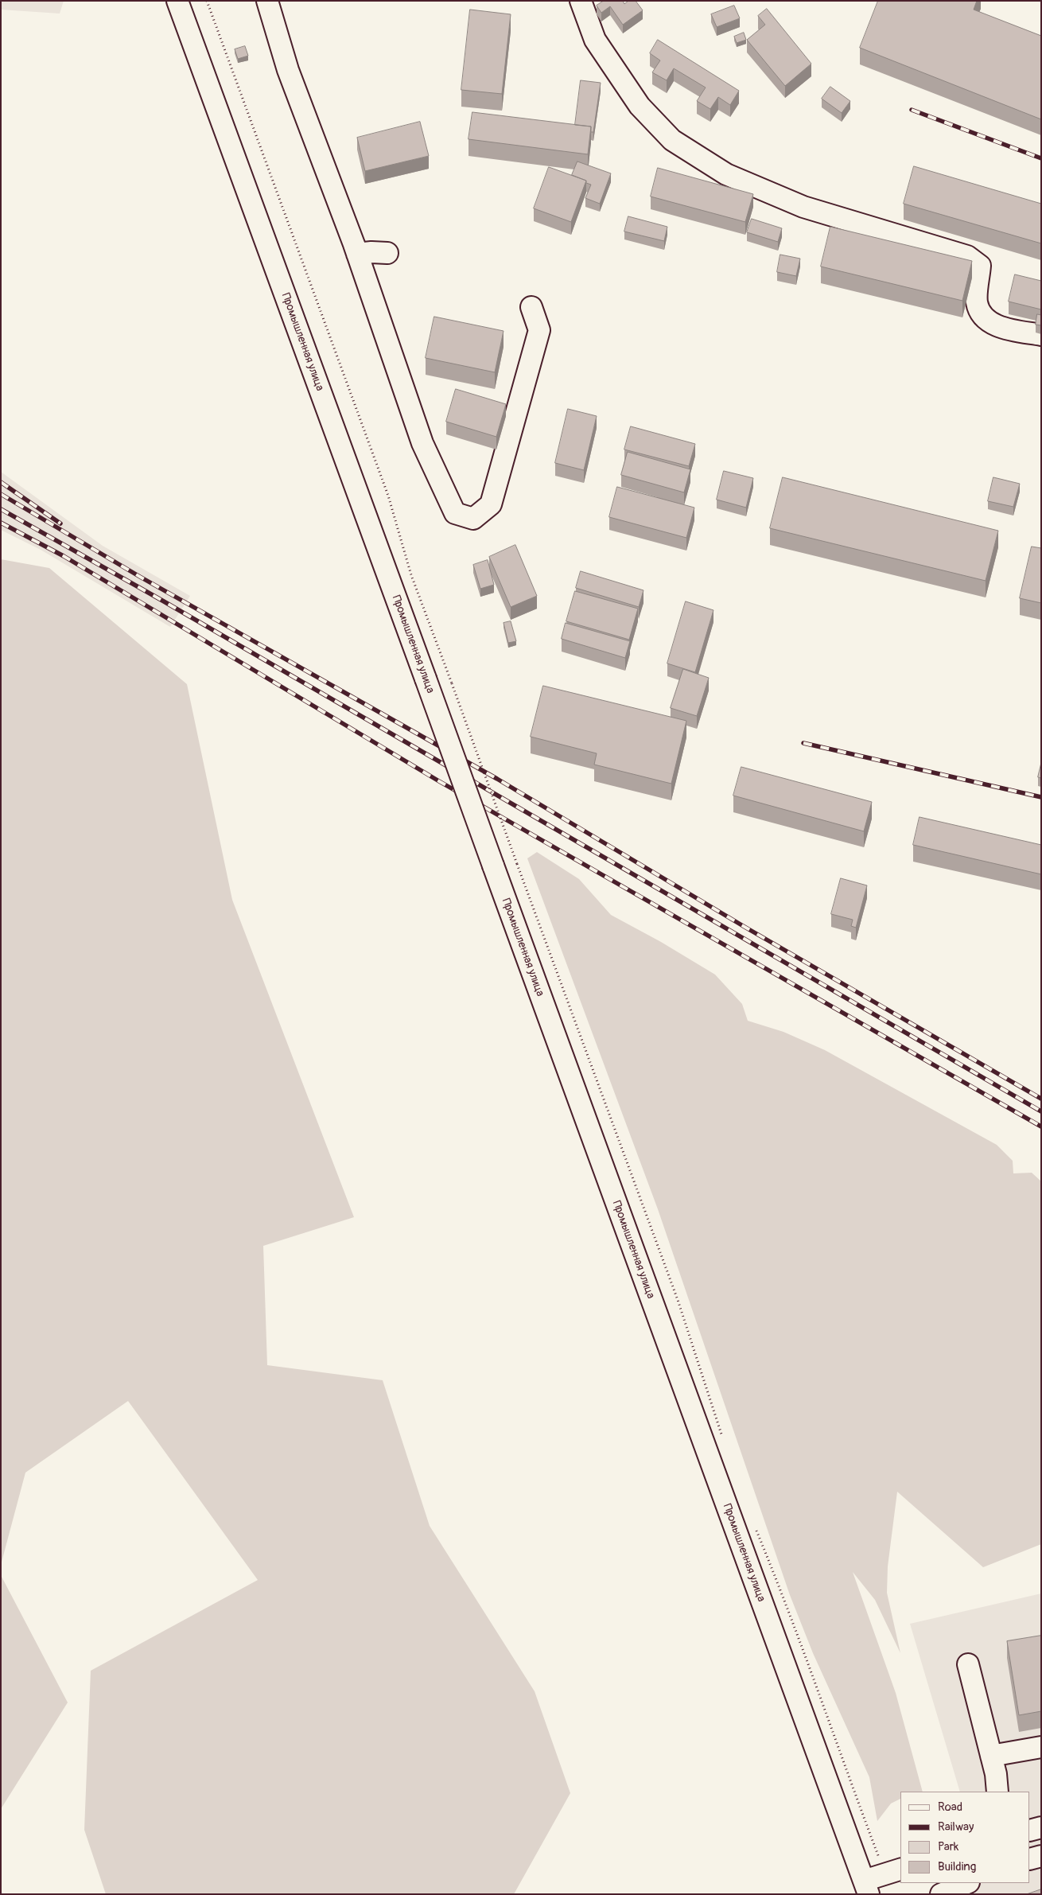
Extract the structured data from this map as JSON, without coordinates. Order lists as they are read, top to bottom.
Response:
{
  "streets": {
    "street": ["Промышленная улица"]
  },
  "legend": [
    "Road",
    "Railway",
    "Park",
    "Building"
  ]
}
